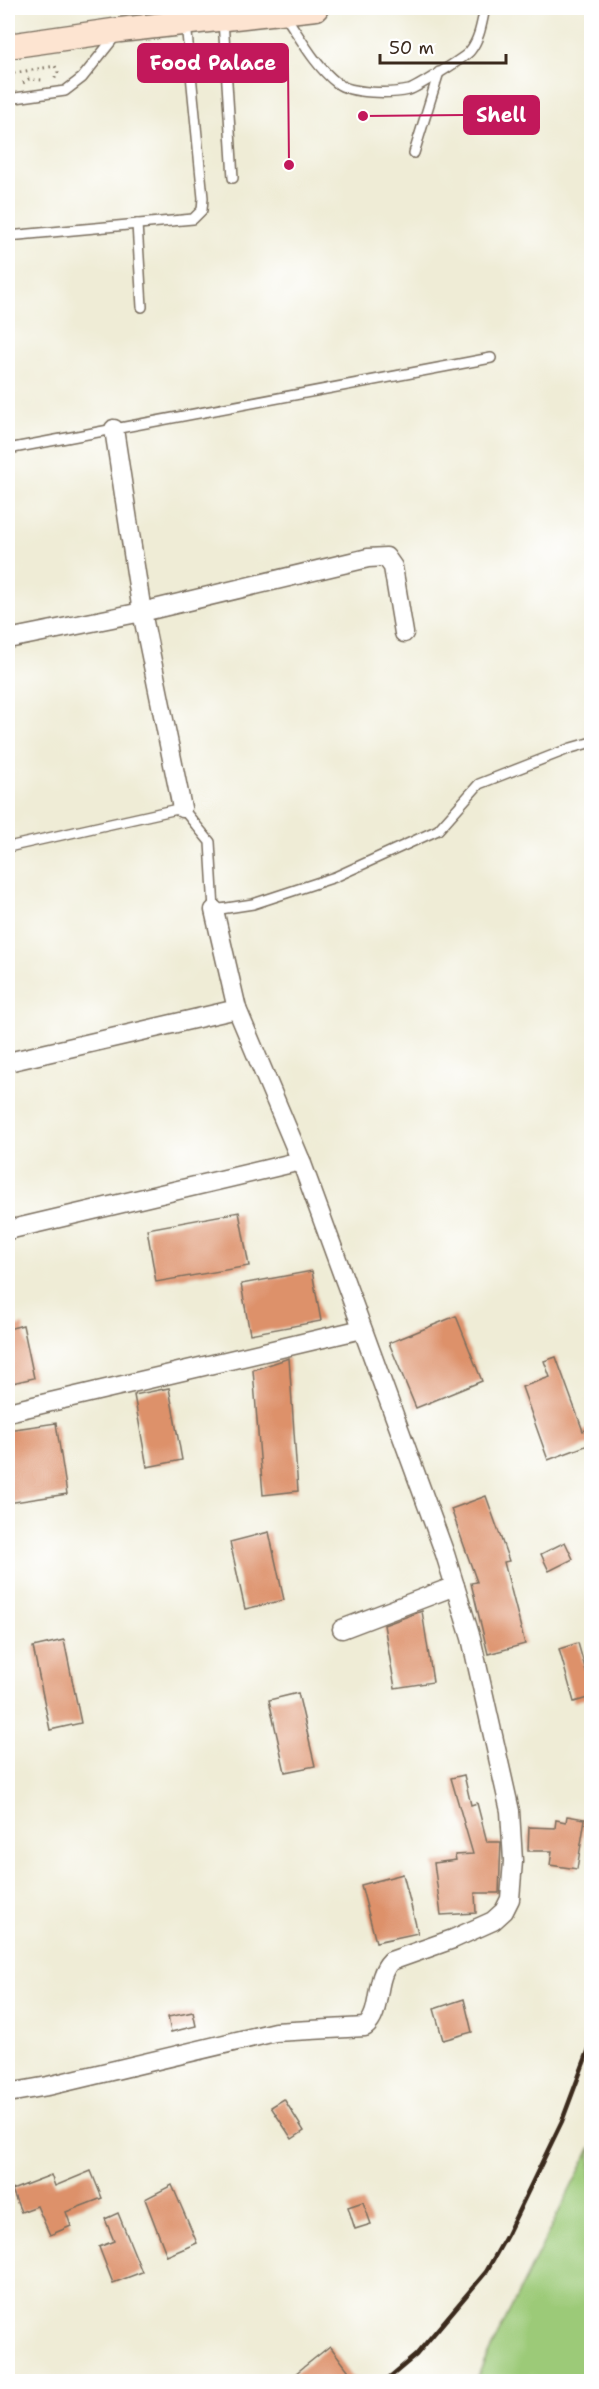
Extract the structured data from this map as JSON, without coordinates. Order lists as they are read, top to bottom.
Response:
{
  "places": ["Shell", "Food Palace"],
  "scale_bar": "50 m"
}
